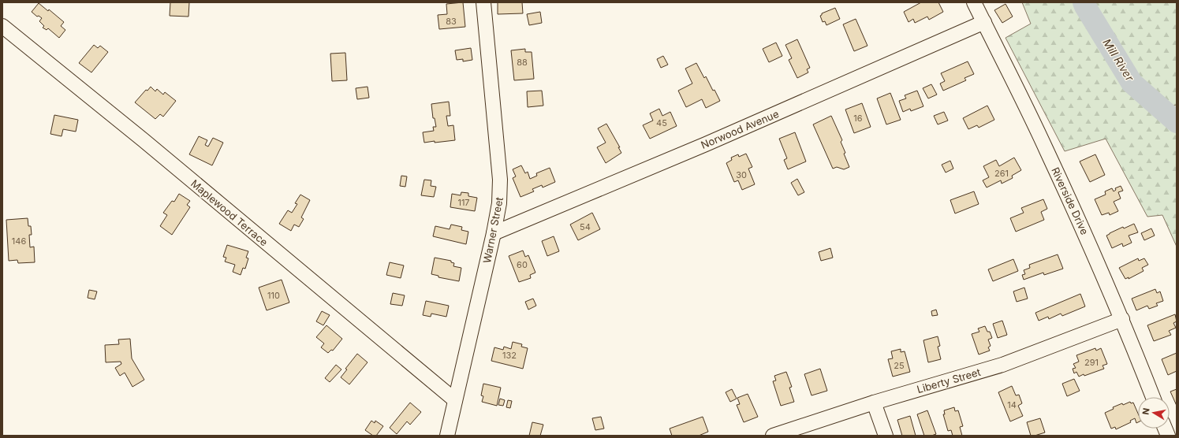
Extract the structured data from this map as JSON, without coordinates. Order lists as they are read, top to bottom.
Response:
{
  "streets": {
    "street": [
      "Norwood Avenue",
      "Riverside Drive",
      "Maplewood Terrace",
      "Warner Street",
      "Liberty Street"
    ]
  },
  "crossings": [
    ["Norwood Avenue", "Riverside Drive"],
    ["Norwood Avenue", "Warner Street"],
    ["Riverside Drive", "Liberty Street"],
    ["Maplewood Terrace", "Warner Street"]
  ],
  "water": ["Mill River"],
  "house_numbers": [
    "83",
    "88",
    "16",
    "45",
    "261",
    "30",
    "117",
    "54",
    "146",
    "60",
    "110",
    "132",
    "291",
    "25",
    "14"
  ],
  "north": "left"
}
